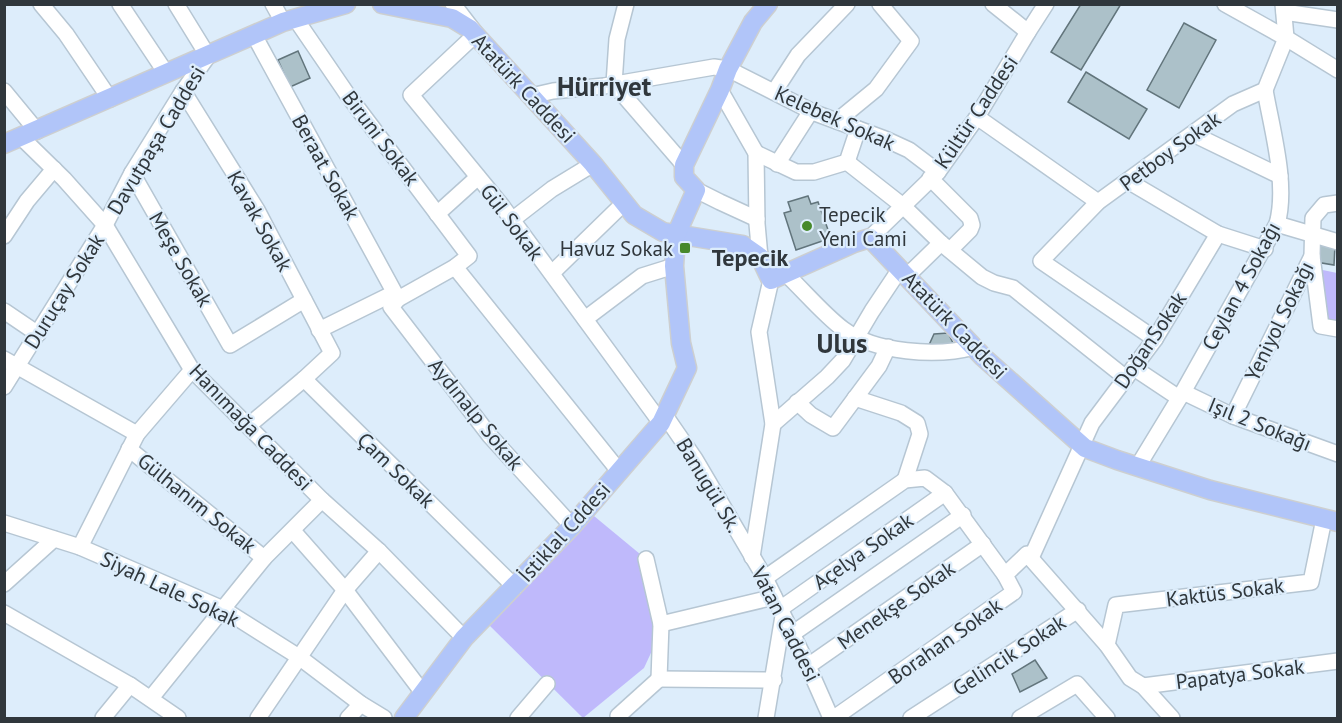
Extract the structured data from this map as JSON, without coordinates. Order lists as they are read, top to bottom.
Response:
{
  "streets": {
    "main road": ["Atatürk Caddesi", "İstiklal Cddesi"],
    "street": [
      "Kültür Caddesi",
      "Kelebek Sokak",
      "Biruni Sokak",
      "Davutpaşa Caddesi",
      "Petboy Sokak",
      "Beraat Sokak",
      "Kavak Sokak",
      "Gül Sokak",
      "Meşe Sokak",
      "Ceylan 4 Sokağı",
      "Duruçay Sokak",
      "Yeniyol Sokağı",
      "DoğanSokak",
      "Aydınalp Sokak",
      "Işıl 2 Sokağı",
      "Hanımağa Caddesi",
      "Çam Sokak",
      "Banugül Sk.",
      "Gülhanım Sokak",
      "Açelya Sokak",
      "Siyah Lale Sokak",
      "Kaktüs Sokak",
      "Menekşe Sokak",
      "Vatan Caddesi",
      "Borahan Sokak",
      "Gelincik Sokak",
      "Papatya Sokak"
    ]
  },
  "crossings": [
    ["Atatürk Caddesi", "Kültür Caddesi"],
    ["Atatürk Caddesi", "Gül Sokak"],
    ["Atatürk Caddesi", "Ceylan 4 Sokağı"],
    ["Atatürk Caddesi", "DoğanSokak"],
    ["Atatürk Caddesi", "İstiklal Cddesi"],
    ["Atatürk Caddesi", "Kaktüs Sokak"],
    ["Kültür Caddesi", "Kelebek Sokak"],
    ["Kültür Caddesi", "Işıl 2 Sokağı"],
    ["Kelebek Sokak", "Işıl 2 Sokağı"],
    ["Davutpaşa Caddesi", "Kavak Sokak"],
    ["Davutpaşa Caddesi", "Meşe Sokak"],
    ["Davutpaşa Caddesi", "Duruçay Sokak"],
    ["Davutpaşa Caddesi", "Hanımağa Caddesi"],
    ["Petboy Sokak", "Ceylan 4 Sokağı"],
    ["Petboy Sokak", "DoğanSokak"],
    ["Beraat Sokak", "Aydınalp Sokak"],
    ["Kavak Sokak", "Meşe Sokak"],
    ["Kavak Sokak", "Çam Sokak"],
    ["Gül Sokak", "Banugül Sk."],
    ["Gül Sokak", "İstiklal Cddesi"],
    ["Ceylan 4 Sokağı", "Işıl 2 Sokağı"],
    ["Duruçay Sokak", "Hanımağa Caddesi"],
    ["Yeniyol Sokağı", "Işıl 2 Sokağı"],
    ["DoğanSokak", "Işıl 2 Sokağı"],
    ["DoğanSokak", "Borahan Sokak"],
    ["Aydınalp Sokak", "İstiklal Cddesi"],
    ["Hanımağa Caddesi", "İstiklal Cddesi"],
    ["Çam Sokak", "İstiklal Cddesi"],
    ["Banugül Sk.", "İstiklal Cddesi"],
    ["Banugül Sk.", "Vatan Caddesi"],
    ["Açelya Sokak", "Vatan Caddesi"],
    ["Menekşe Sokak", "Vatan Caddesi"],
    ["Vatan Caddesi", "Borahan Sokak"]
  ],
  "districts": ["Hürriyet", "Tepecik", "Ulus"],
  "places": {
    "other": ["Tepecik Yeni Cami"],
    "transit": ["Havuz Sokak"]
  }
}
